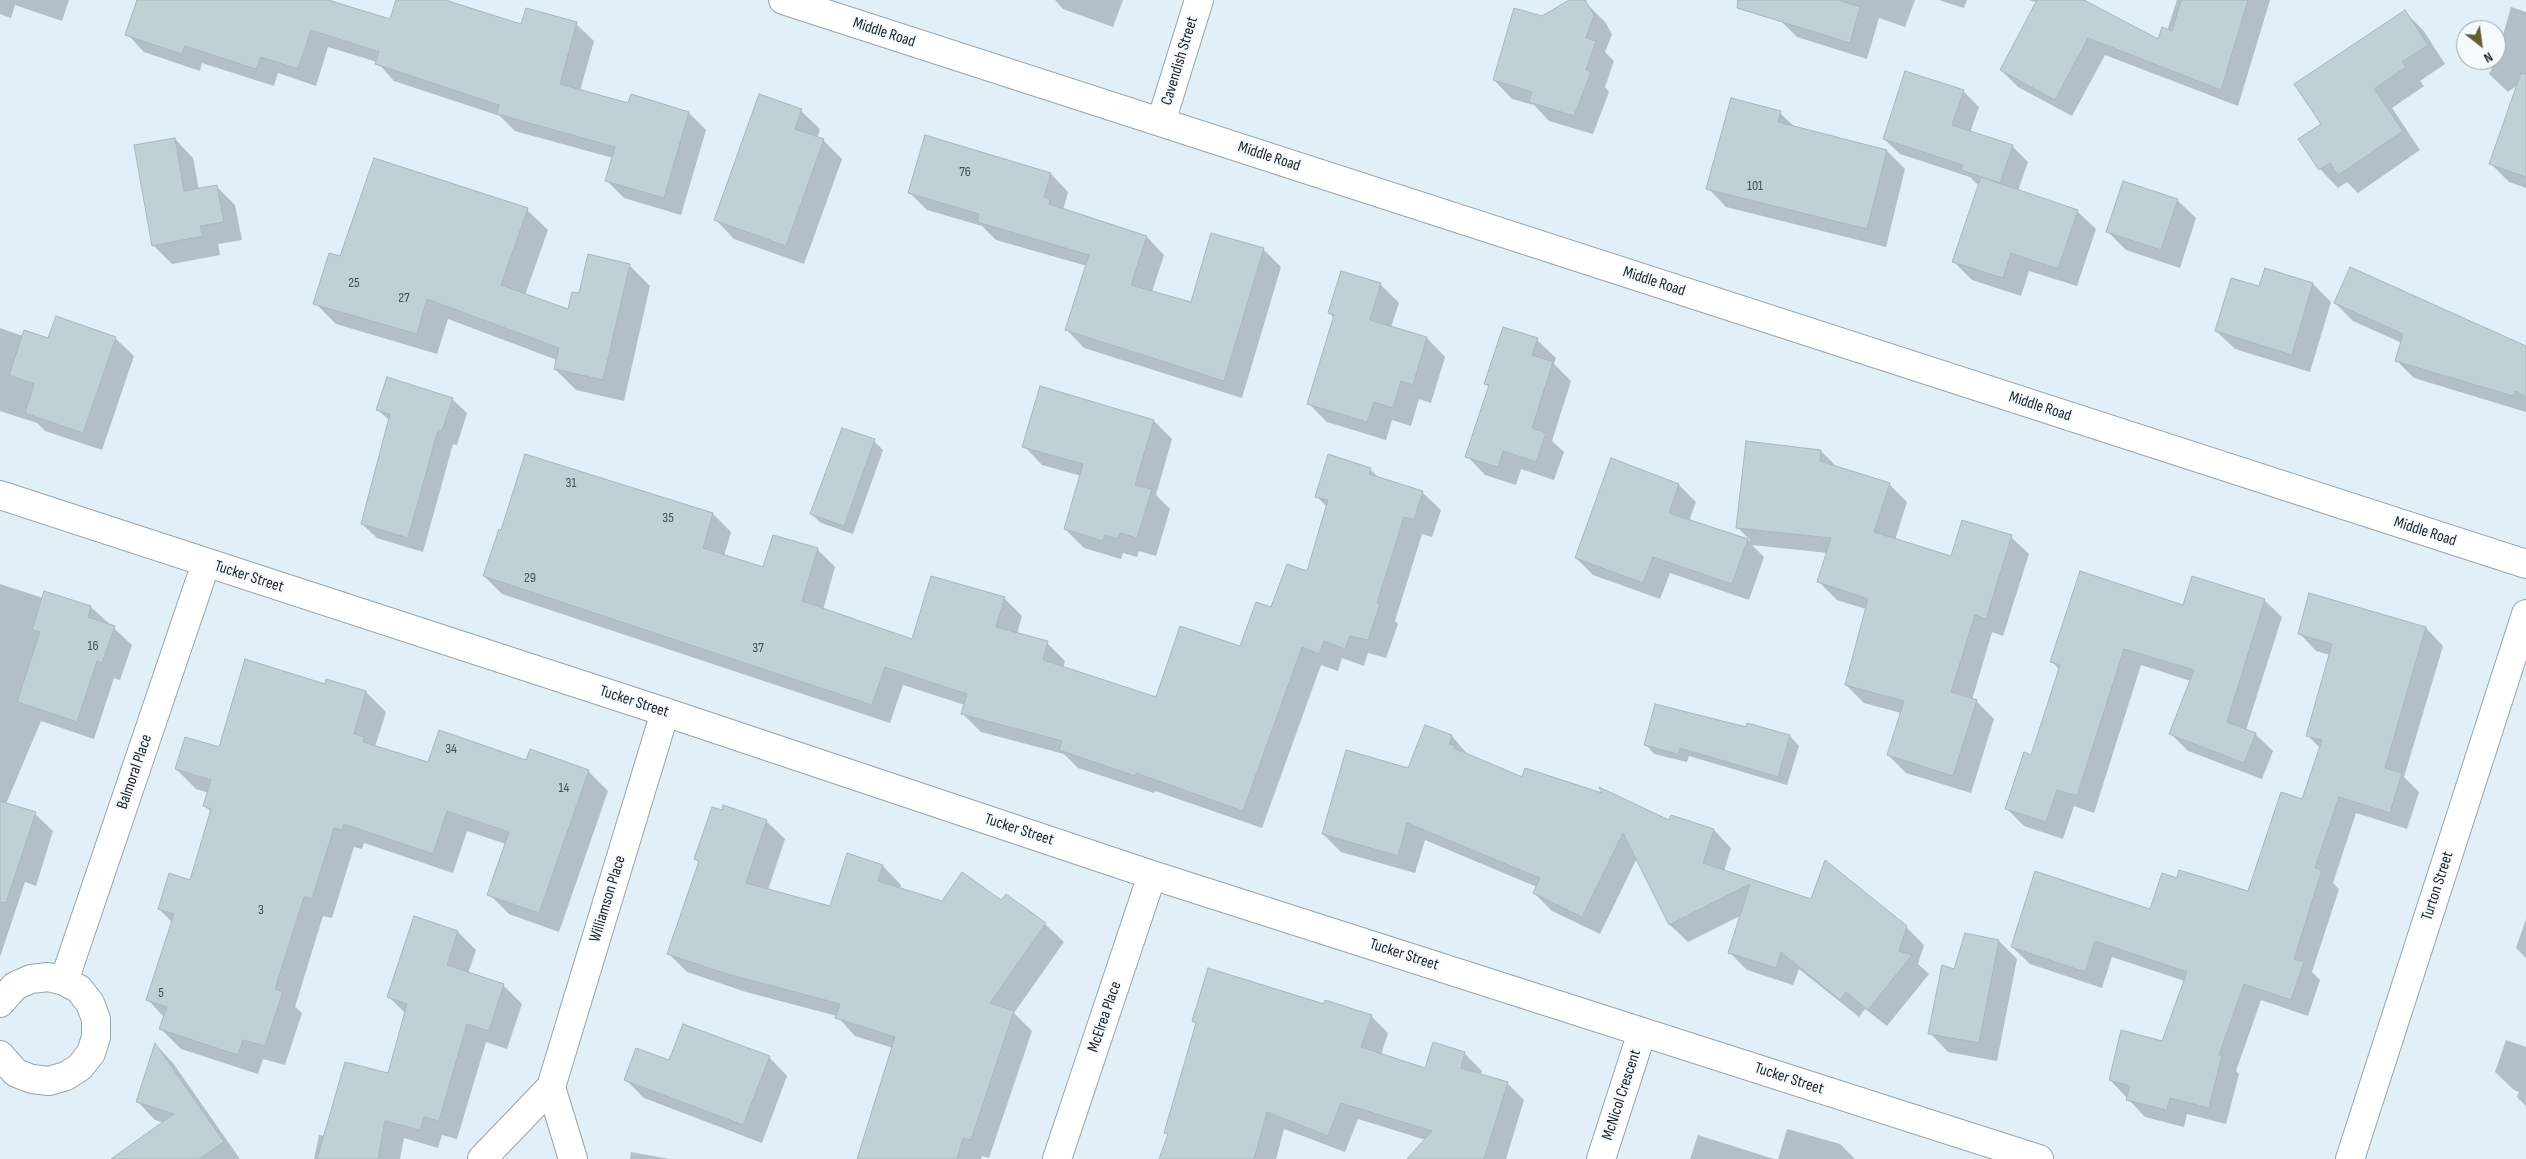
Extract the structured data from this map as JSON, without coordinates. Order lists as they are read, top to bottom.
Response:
{
  "streets": {
    "street": [
      "Middle Road",
      "Cavendish Street",
      "Tucker Street",
      "Balmoral Place",
      "Turton Street",
      "Williamson Place",
      "McElrea Place",
      "McNicol Crescent"
    ]
  },
  "crossings": [
    ["Middle Road", "Cavendish Street"],
    ["Tucker Street", "Balmoral Place"],
    ["Tucker Street", "Williamson Place"],
    ["Tucker Street", "McElrea Place"],
    ["Tucker Street", "McNicol Crescent"]
  ],
  "house_numbers": [
    "76",
    "101",
    "25",
    "27",
    "31",
    "35",
    "29",
    "16",
    "37",
    "34",
    "14",
    "3",
    "5"
  ],
  "north": "bottom right"
}
